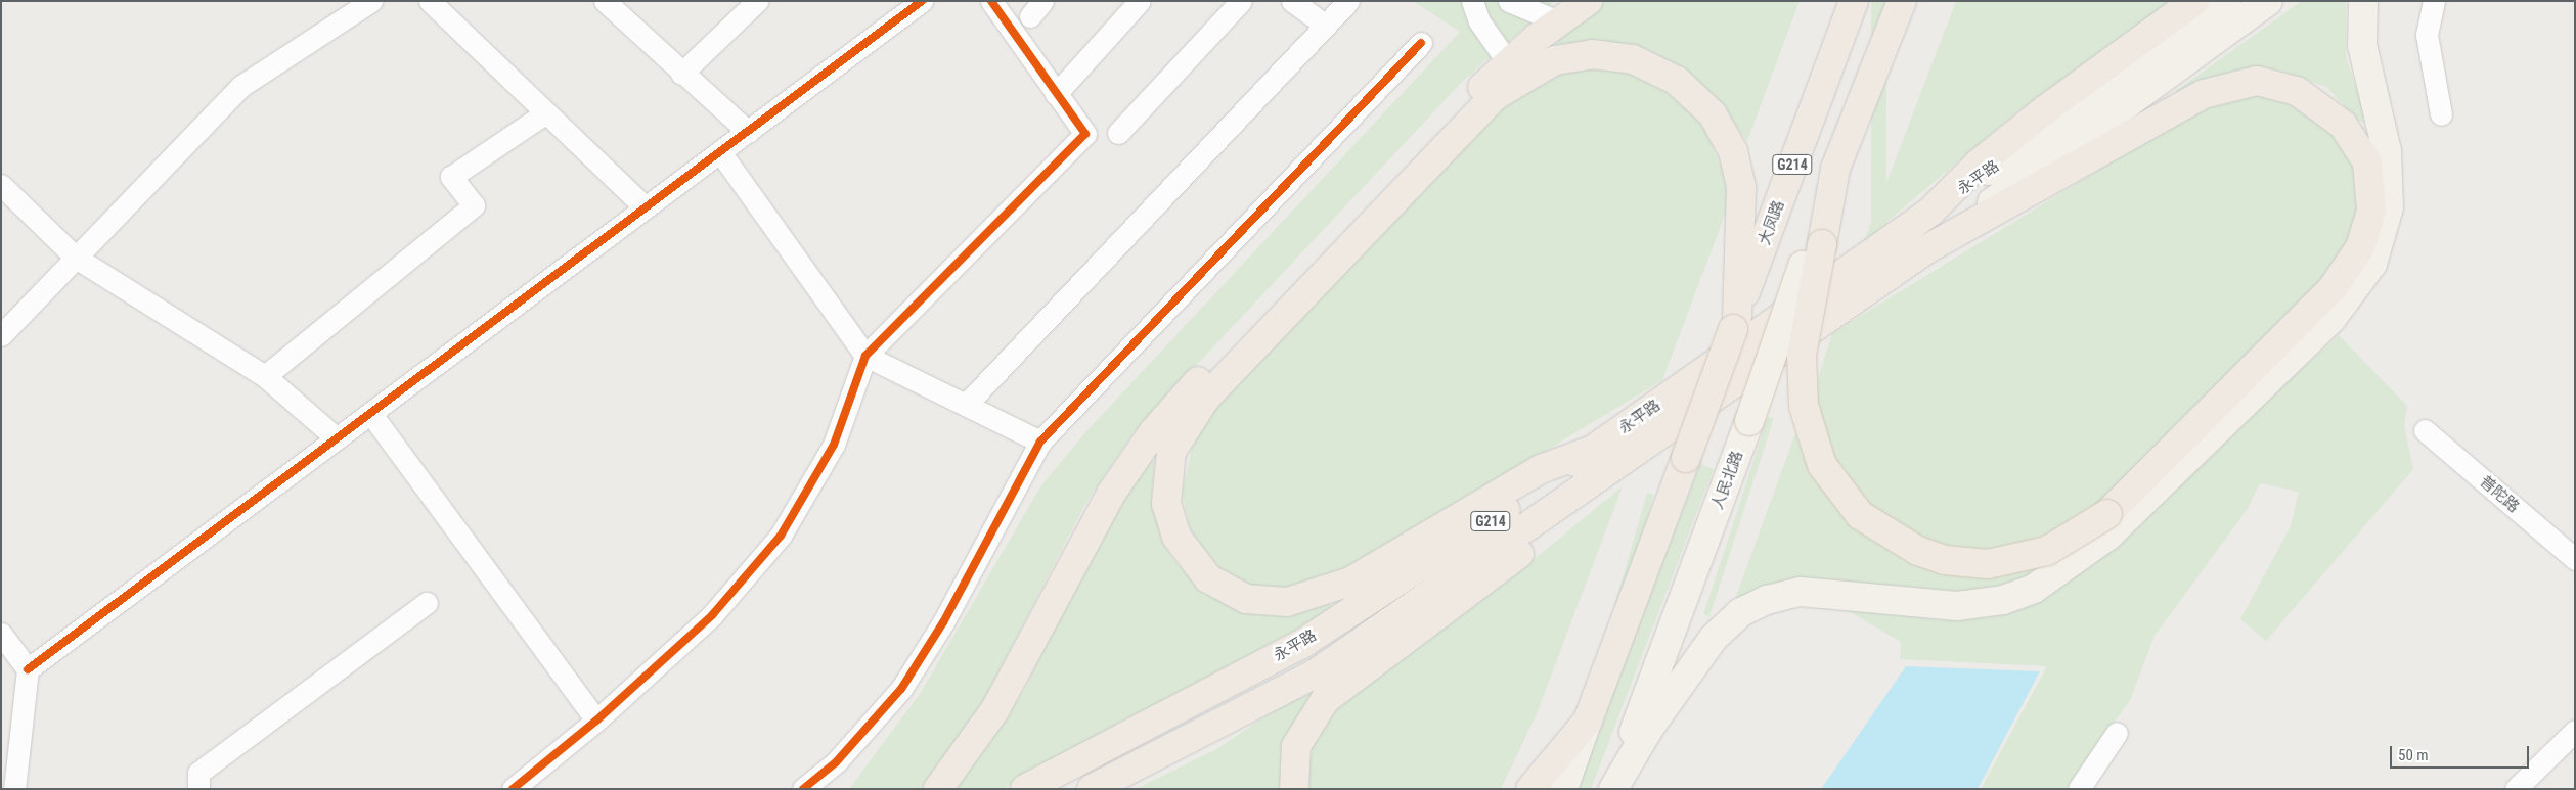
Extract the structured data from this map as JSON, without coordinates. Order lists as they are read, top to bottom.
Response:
{
  "streets": {
    "highway": ["G214", "永平路", "大凤路"],
    "main road": ["人民北路"],
    "street": ["普陀路"]
  },
  "crossings": [
    ["G214", "大凤路"]
  ],
  "scale_bar": "50 m"
}
